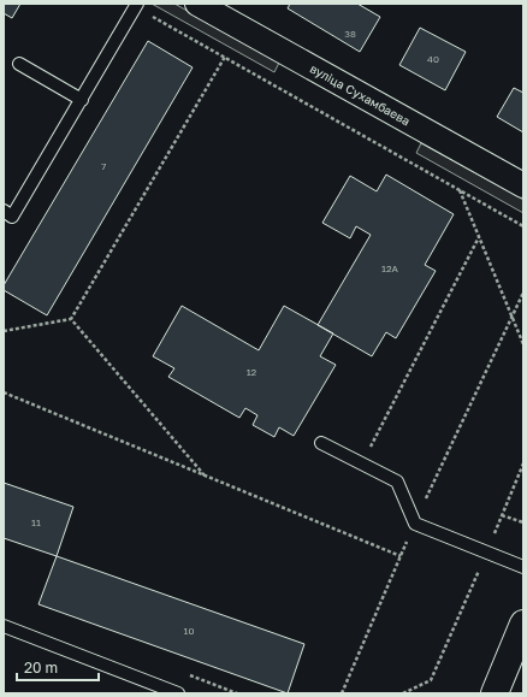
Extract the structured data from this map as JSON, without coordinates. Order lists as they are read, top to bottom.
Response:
{
  "streets": {
    "street": ["вуліца Сухамбаева"]
  },
  "house_numbers": [
    "38",
    "40",
    "7",
    "12А",
    "12",
    "11",
    "10"
  ],
  "scale_bar": "20 m"
}
